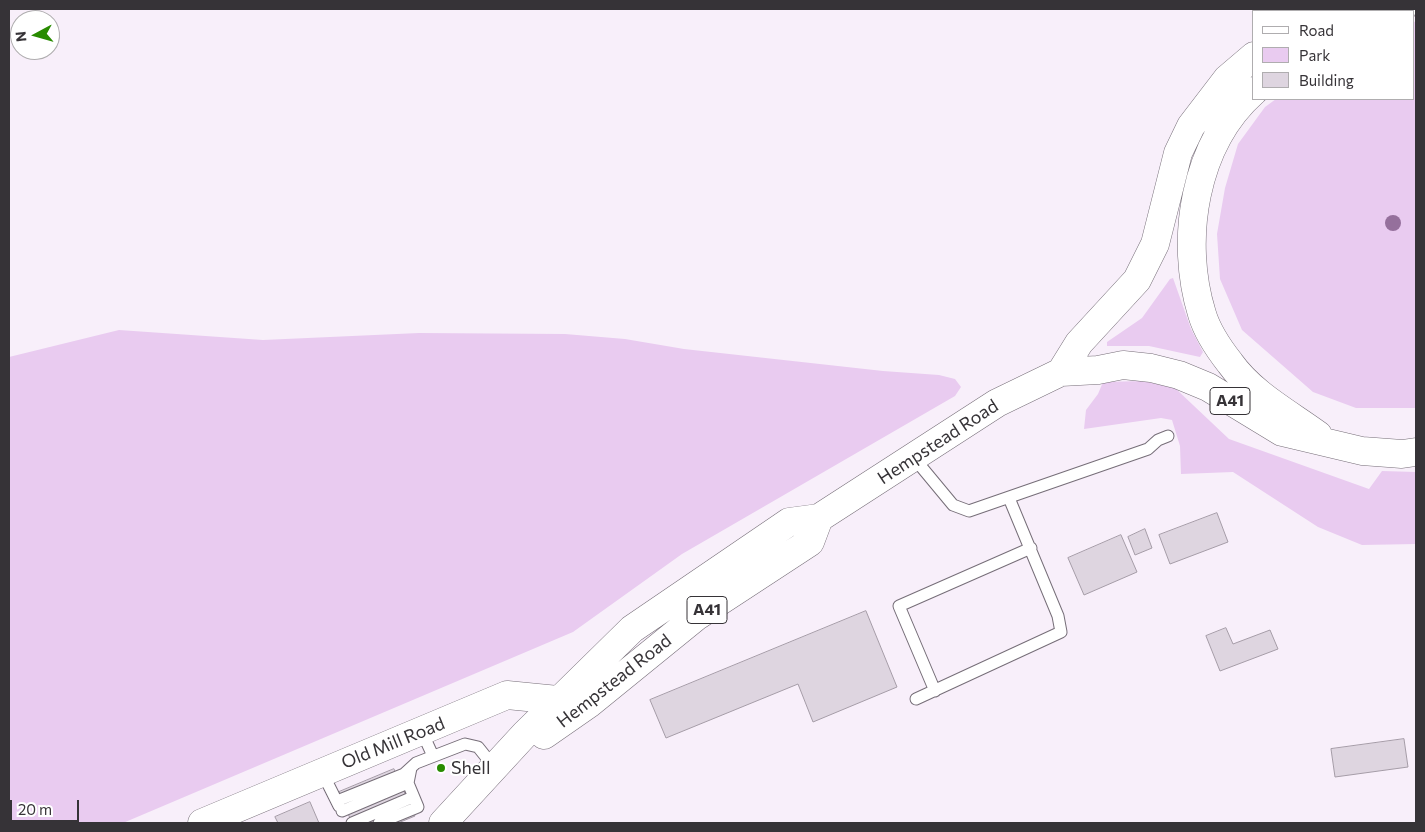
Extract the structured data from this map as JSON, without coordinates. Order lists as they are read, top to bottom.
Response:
{
  "streets": {
    "main road": ["A41", "Hempstead Road", "Old Mill Road"]
  },
  "crossings": [
    ["A41", "Hempstead Road"],
    ["A41", "Old Mill Road"],
    ["Hempstead Road", "Old Mill Road"]
  ],
  "places": ["Shell"],
  "legend": ["Road", "Park", "Building"],
  "scale_bar": "20 m",
  "north": "left"
}
